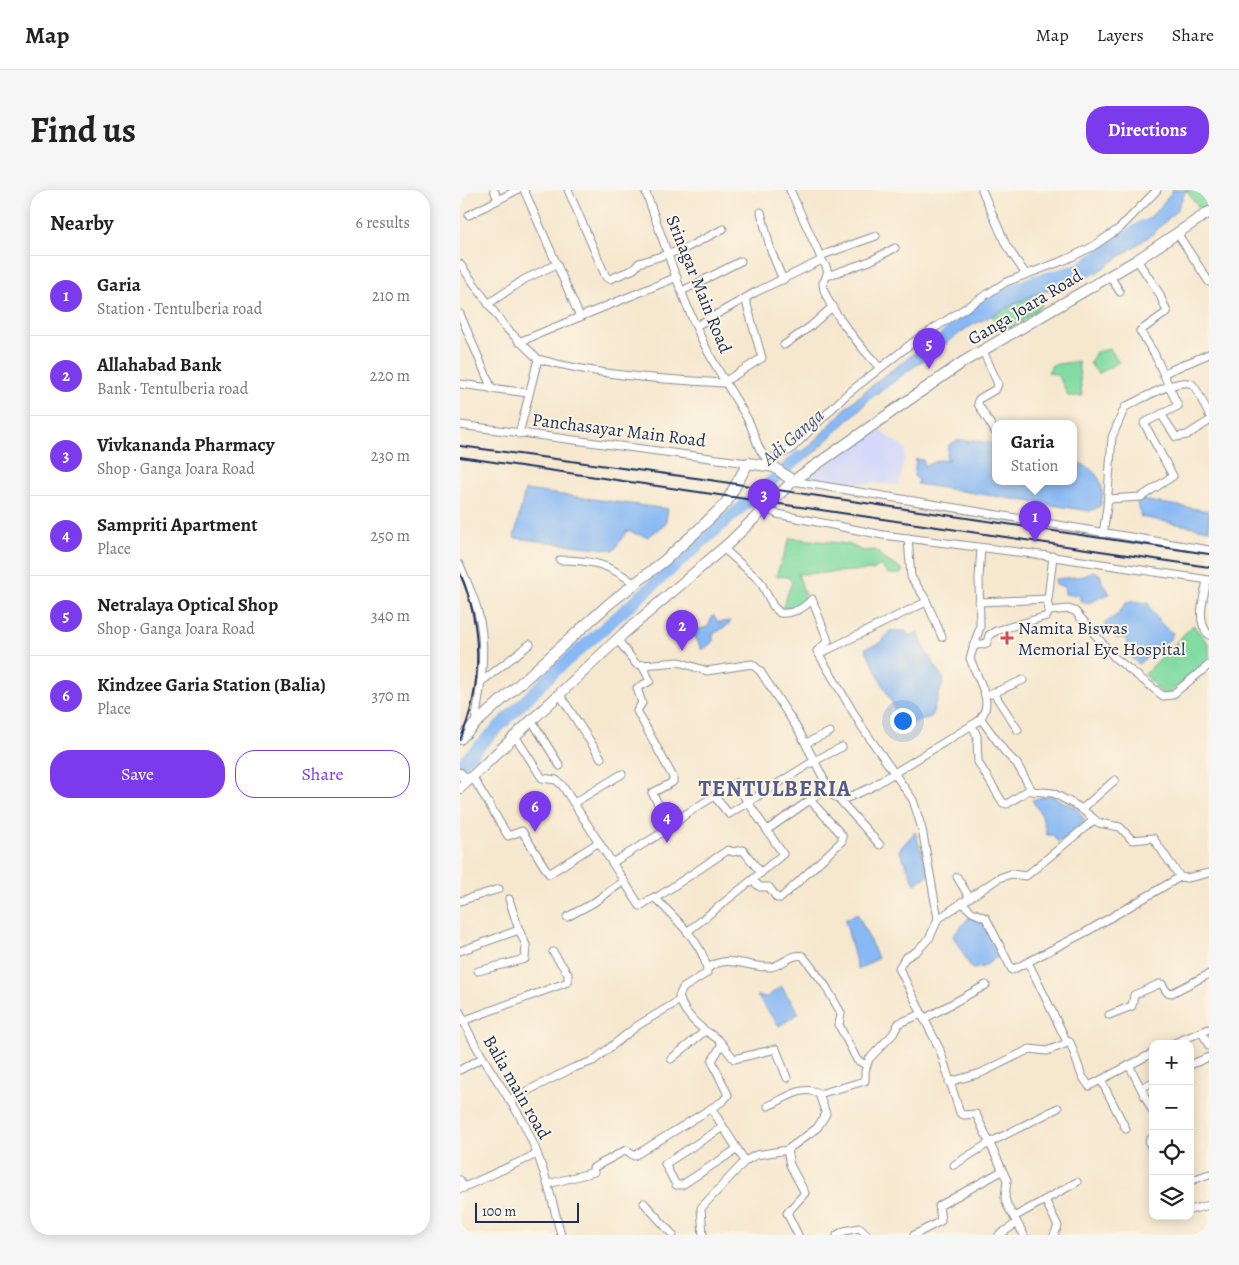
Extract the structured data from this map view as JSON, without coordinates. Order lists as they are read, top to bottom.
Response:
{
  "streets": {
    "main road": ["Ganga Joara Road", "Panchasayar Main Road"],
    "street": ["Srinagar Main Road", "Balia main road"]
  },
  "crossings": [
    ["Srinagar Main Road", "Panchasayar Main Road"]
  ],
  "districts": ["TENTULBERIA"],
  "water": ["Adi Ganga"],
  "places": {
    "health": ["Namita Biswas Memorial Eye Hospital"]
  },
  "scale_bar": "100 m",
  "page": {
    "header": "Map",
    "nav": ["Map", "Layers", "Share"],
    "title": "Find us",
    "buttons": [
      "Directions",
      ["Save", "Share"]
    ],
    "heading": ["Nearby", "6 results"],
    "list": [
      {
        "mark": "1",
        "name": "Garia",
        "note": "Station · Tentulberia road",
        "value": "210 m"
      },
      {
        "mark": "2",
        "name": "Allahabad Bank",
        "note": "Bank · Tentulberia road",
        "value": "220 m"
      },
      {
        "mark": "3",
        "name": "Vivkananda Pharmacy",
        "note": "Shop · Ganga Joara Road",
        "value": "230 m"
      },
      {
        "mark": "4",
        "name": "Sampriti Apartment",
        "note": "Place",
        "value": "250 m"
      },
      {
        "mark": "5",
        "name": "Netralaya Optical Shop",
        "note": "Shop · Ganga Joara Road",
        "value": "340 m"
      },
      {
        "mark": "6",
        "name": "Kindzee Garia Station (Balia)",
        "note": "Place",
        "value": "370 m"
      }
    ],
    "pins": [
      "5",
      "3",
      "1",
      "2",
      "6",
      "4"
    ],
    "popup": ["Garia", "Station"],
    "map_buttons": ["+", "−"],
    "scale": "100 m"
  }
}
